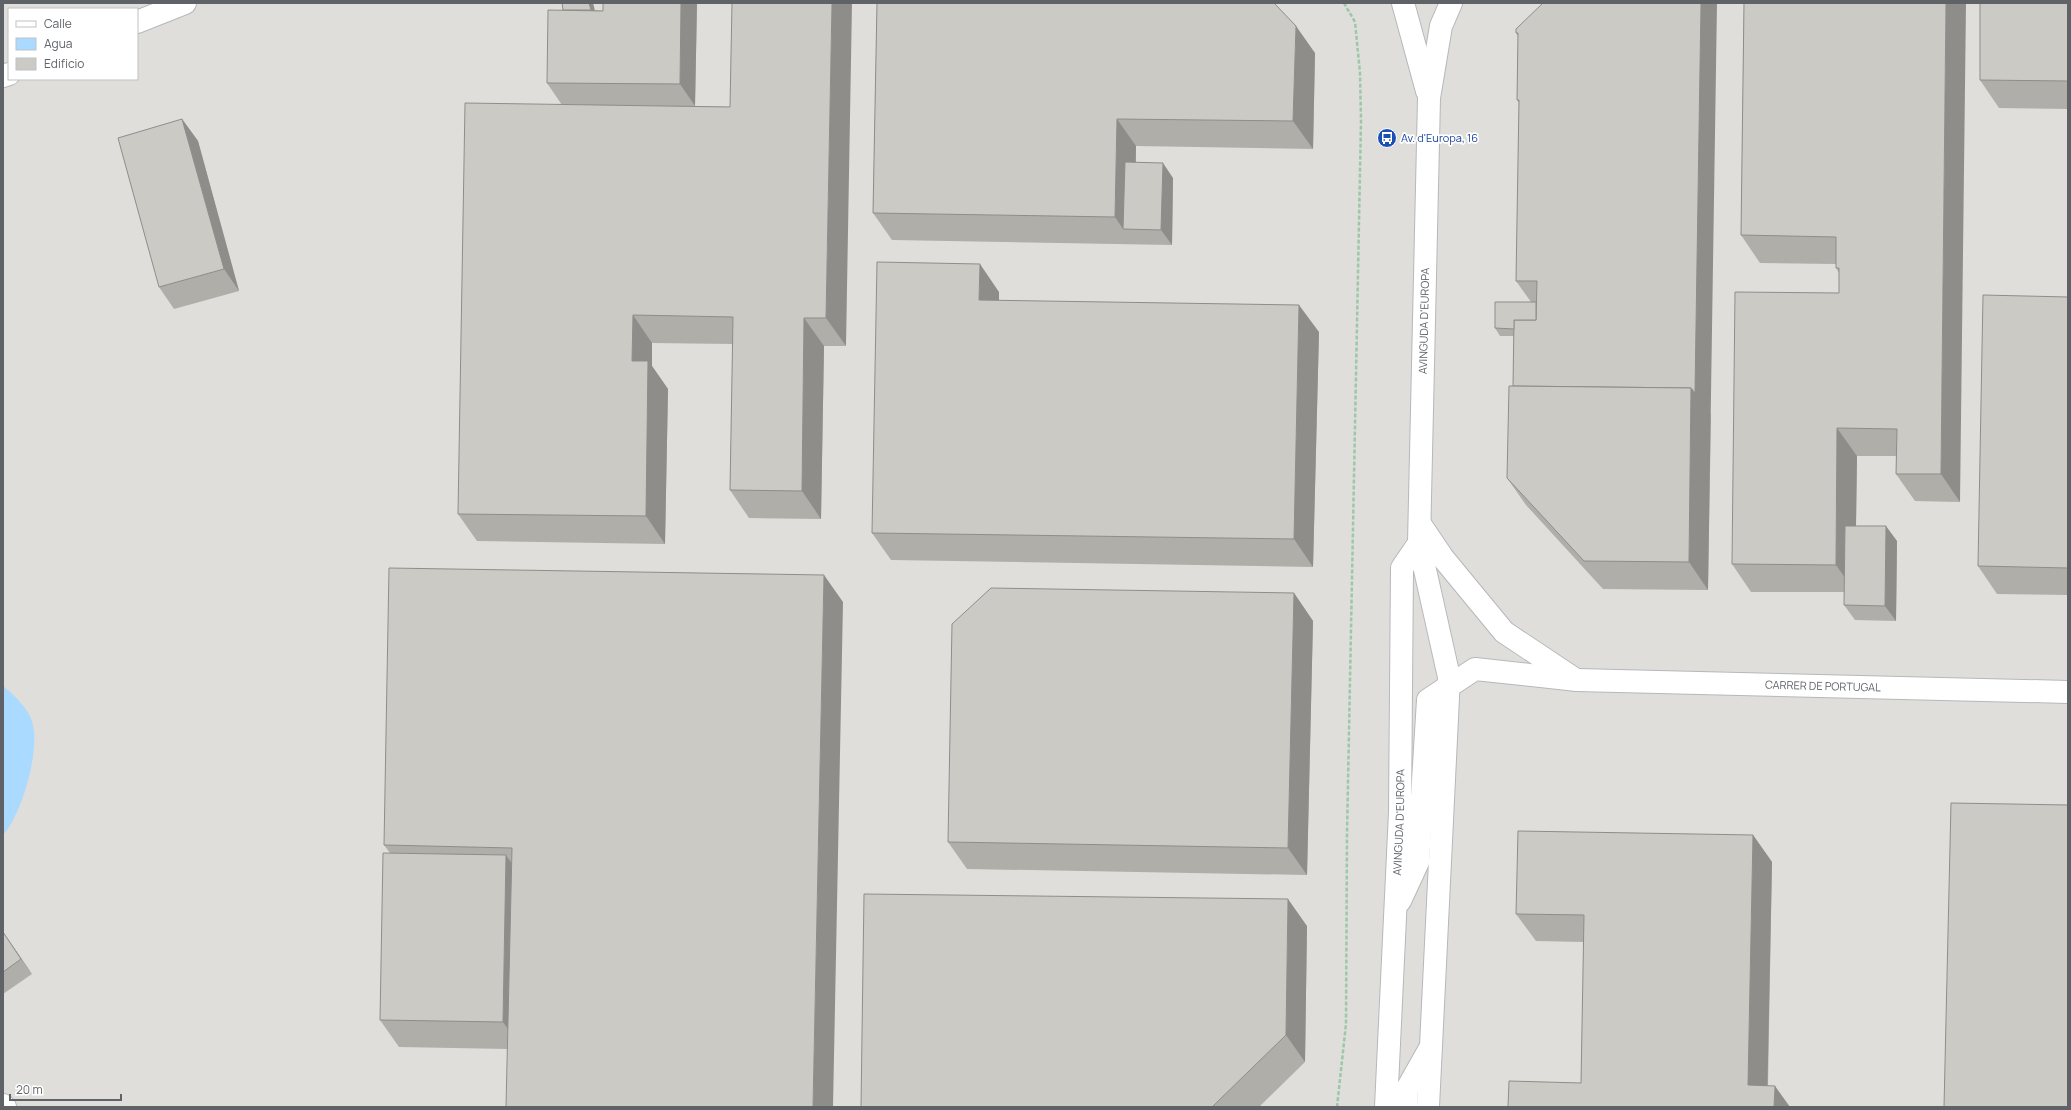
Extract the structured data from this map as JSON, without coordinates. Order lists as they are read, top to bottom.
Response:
{
  "streets": {
    "street": ["AVINGUDA D'EUROPA", "CARRER DE PORTUGAL"]
  },
  "crossings": [
    ["AVINGUDA D'EUROPA", "CARRER DE PORTUGAL"]
  ],
  "places": {
    "bus stop": ["Av. d'Europa, 16"]
  },
  "legend": ["Calle", "Agua", "Edificio"],
  "scale_bar": "20 m"
}
